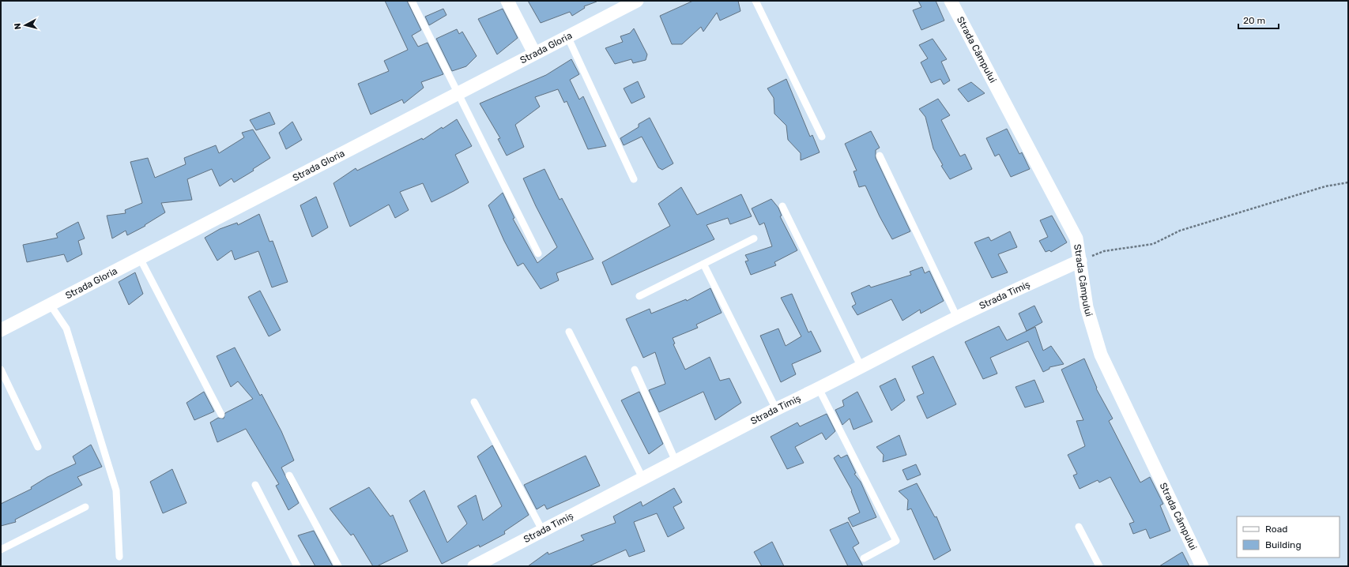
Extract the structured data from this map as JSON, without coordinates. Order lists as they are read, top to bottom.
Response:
{
  "streets": {
    "street": ["Strada Gloria", "Strada Câmpului", "Strada Timiș"]
  },
  "crossings": [
    ["Strada Câmpului", "Strada Timiș"]
  ],
  "legend": ["Road", "Building"],
  "scale_bar": "20 m",
  "north": "left"
}
